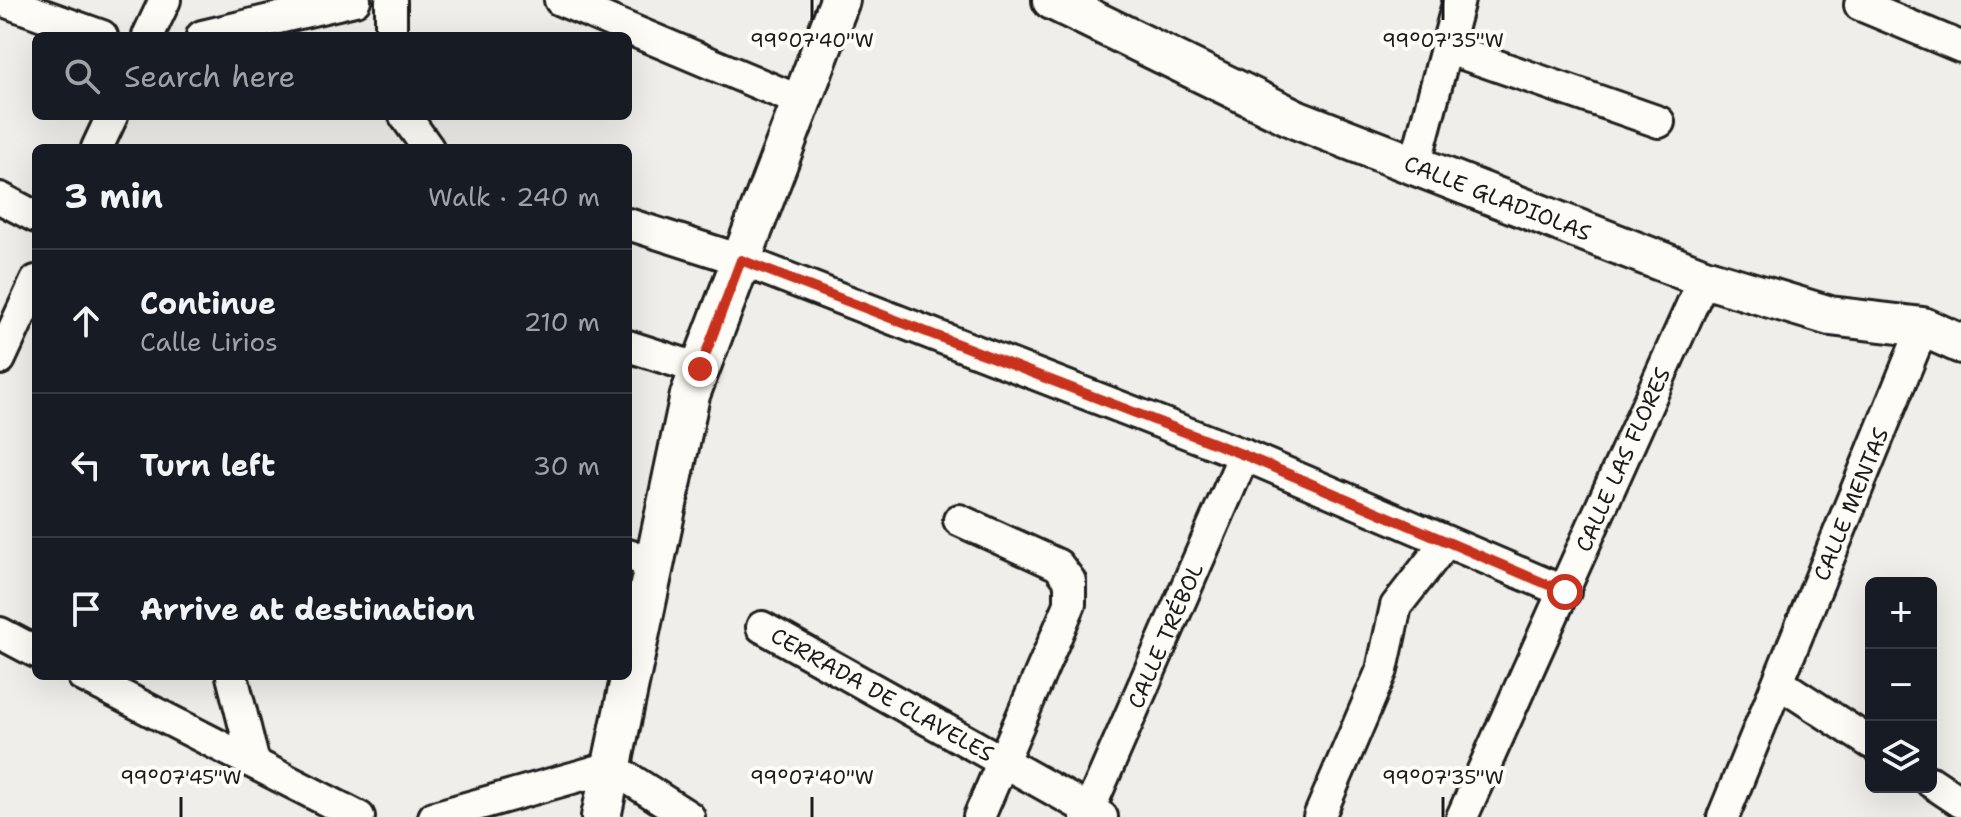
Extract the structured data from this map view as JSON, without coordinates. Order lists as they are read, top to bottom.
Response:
{
  "streets": {
    "street": [
      "CALLE GLADIOLAS",
      "CALLE LAS FLORES",
      "CALLE MENTAS",
      "CALLE TRÉBOL",
      "CERRADA DE CLAVELES"
    ]
  },
  "crossings": [
    ["CALLE GLADIOLAS", "CALLE LAS FLORES"],
    ["CALLE GLADIOLAS", "CALLE MENTAS"],
    ["CALLE TRÉBOL", "CERRADA DE CLAVELES"]
  ],
  "page": {
    "search": "Search here",
    "heading": ["3 min", "Walk · 240 m"],
    "list": [
      ["Continue", "Calle Lirios", "210 m"],
      ["Turn left", "30 m"],
      "Arrive at destination"
    ],
    "map_buttons": ["+", "−"]
  },
  "coordinates": ["99°07'40\"W", "99°07'35\"W", "99°07'45\"W"]
}
